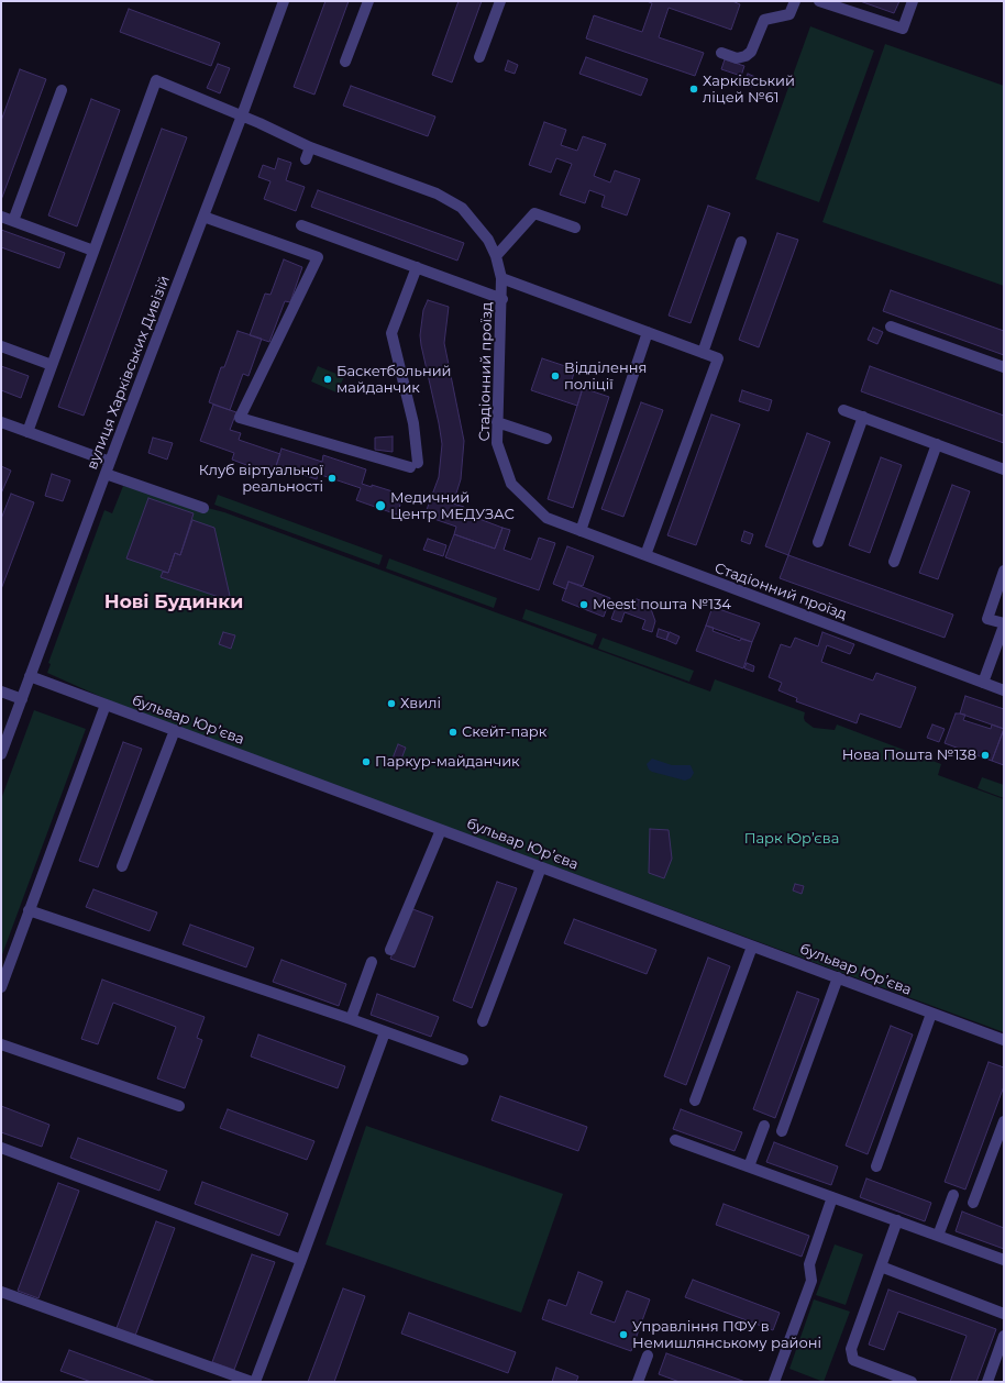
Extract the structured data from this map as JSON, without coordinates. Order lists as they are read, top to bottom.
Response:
{
  "streets": {
    "street": ["Стадіонний проїзд", "вулиця Харківських Дивізій", "бульвар Юрʼєва"]
  },
  "crossings": [
    ["Стадіонний проїзд", "вулиця Харківських Дивізій"],
    ["вулиця Харківських Дивізій", "бульвар Юрʼєва"]
  ],
  "districts": ["Нові Будинки"],
  "parks": ["Парк Юр’єва"],
  "places": [
    "Харківський ліцей №61",
    "Відділення поліції",
    "Баскетбольний майданчик",
    "Клуб віртуальної реальності",
    "Медичний Центр МЕДУЗАС",
    "Meest пошта №134",
    "Хвилі",
    "Скейт-парк",
    "Нова Пошта №138",
    "Паркур-майданчик",
    "Управління ПФУ в Немишлянському районі"
  ]
}
